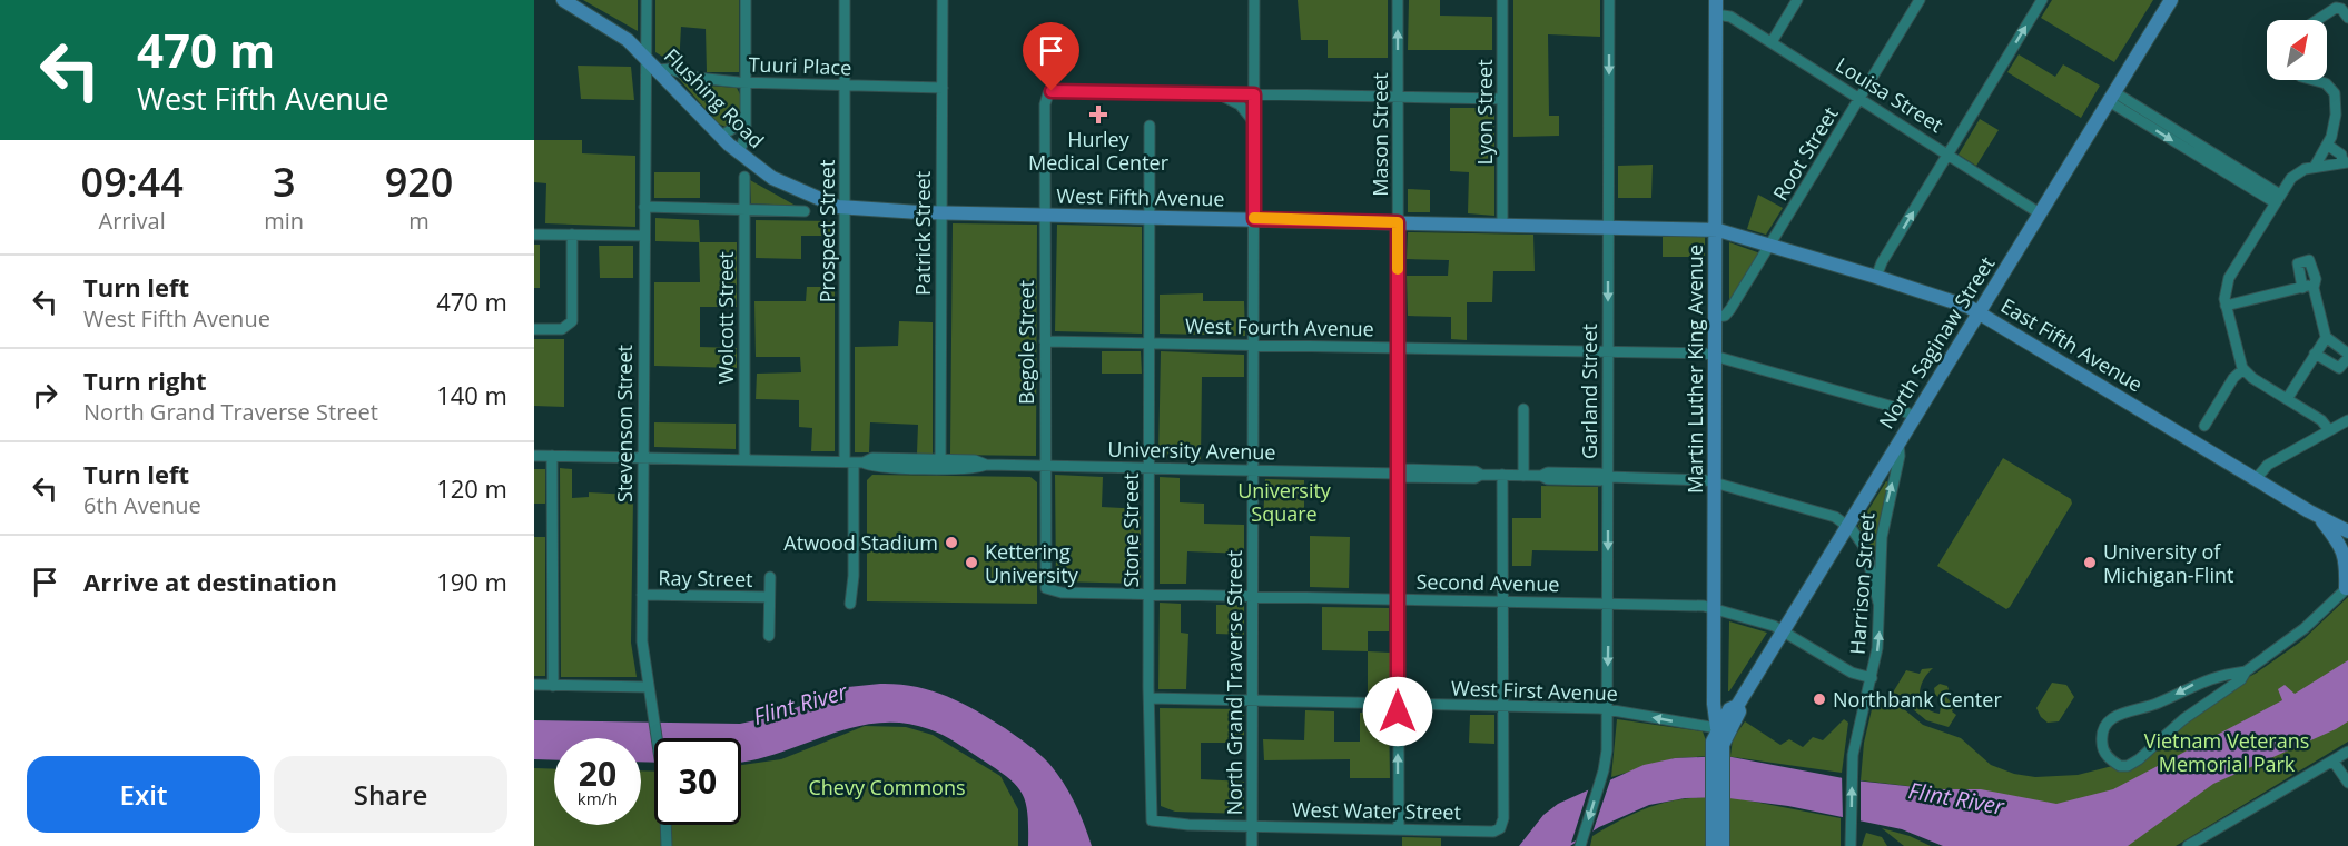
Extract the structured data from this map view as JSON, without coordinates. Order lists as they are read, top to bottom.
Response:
{
  "streets": {
    "main road": [
      "Flushing Road",
      "West Fifth Avenue",
      "North Saginaw Street",
      "East Fifth Avenue",
      "Martin Luther King Avenue"
    ],
    "street": [
      "Tuuri Place",
      "Louisa Street",
      "Lyon Street",
      "Mason Street",
      "Root Street",
      "Prospect Street",
      "Patrick Street",
      "Wolcott Street",
      "West Fourth Avenue",
      "Begole Street",
      "Garland Street",
      "Stevenson Street",
      "University Avenue",
      "Stone Street",
      "Ray Street",
      "Second Avenue",
      "Harrison Street",
      "North Grand Traverse Street",
      "West First Avenue",
      "West Water Street"
    ]
  },
  "crossings": [
    ["Tuuri Place", "Flushing Road"],
    ["Tuuri Place", "Prospect Street"],
    ["Tuuri Place", "Patrick Street"],
    ["Louisa Street", "Root Street"],
    ["Louisa Street", "North Saginaw Street"],
    ["Louisa Street", "Martin Luther King Avenue"],
    ["Flushing Road", "West Fifth Avenue"],
    ["Flushing Road", "Prospect Street"],
    ["Flushing Road", "Stevenson Street"],
    ["Lyon Street", "West Fifth Avenue"],
    ["Mason Street", "West Fifth Avenue"],
    ["Mason Street", "West Fourth Avenue"],
    ["Mason Street", "University Avenue"],
    ["Mason Street", "Second Avenue"],
    ["Mason Street", "West First Avenue"],
    ["Mason Street", "West Water Street"],
    ["Root Street", "East Fifth Avenue"],
    ["Root Street", "Martin Luther King Avenue"],
    ["West Fifth Avenue", "Prospect Street"],
    ["West Fifth Avenue", "Patrick Street"],
    ["West Fifth Avenue", "Begole Street"],
    ["West Fifth Avenue", "East Fifth Avenue"],
    ["West Fifth Avenue", "Martin Luther King Avenue"],
    ["West Fifth Avenue", "Garland Street"],
    ["West Fifth Avenue", "Stone Street"],
    ["West Fifth Avenue", "North Grand Traverse Street"],
    ["Prospect Street", "University Avenue"],
    ["Patrick Street", "University Avenue"],
    ["Wolcott Street", "University Avenue"],
    ["West Fourth Avenue", "Begole Street"],
    ["West Fourth Avenue", "North Saginaw Street"],
    ["West Fourth Avenue", "Martin Luther King Avenue"],
    ["West Fourth Avenue", "Garland Street"],
    ["West Fourth Avenue", "Stone Street"],
    ["West Fourth Avenue", "North Grand Traverse Street"],
    ["Begole Street", "University Avenue"],
    ["Begole Street", "Second Avenue"],
    ["North Saginaw Street", "East Fifth Avenue"],
    ["North Saginaw Street", "Martin Luther King Avenue"],
    ["North Saginaw Street", "University Avenue"],
    ["North Saginaw Street", "Second Avenue"],
    ["North Saginaw Street", "Harrison Street"],
    ["North Saginaw Street", "West First Avenue"],
    ["East Fifth Avenue", "Martin Luther King Avenue"],
    ["Martin Luther King Avenue", "University Avenue"],
    ["Martin Luther King Avenue", "Second Avenue"],
    ["Martin Luther King Avenue", "West First Avenue"],
    ["Garland Street", "University Avenue"],
    ["Garland Street", "Second Avenue"],
    ["Garland Street", "West First Avenue"],
    ["Stevenson Street", "University Avenue"],
    ["Stevenson Street", "Ray Street"],
    ["University Avenue", "Stone Street"],
    ["University Avenue", "North Grand Traverse Street"],
    ["Stone Street", "Second Avenue"],
    ["Stone Street", "West First Avenue"],
    ["Stone Street", "West Water Street"],
    ["Second Avenue", "Harrison Street"],
    ["Second Avenue", "North Grand Traverse Street"],
    ["North Grand Traverse Street", "West First Avenue"],
    ["North Grand Traverse Street", "West Water Street"],
    ["West First Avenue", "West Water Street"]
  ],
  "one_way": ["Garland Street", "Harrison Street"],
  "water": ["Flint River"],
  "parks": ["University Square", "Vietnam Veterans Memorial Park", "Chevy Commons"],
  "places": {
    "health": ["Hurley Medical Center"],
    "other": [
      "Atwood Stadium",
      "Kettering University",
      "University of Michigan-Flint",
      "Northbank Center"
    ]
  },
  "north": "top right",
  "page": {
    "turn": ["470 m", "West Fifth Avenue"],
    "eta": [
      "09:44",
      "Arrival",
      "3",
      "min",
      "920",
      "m"
    ],
    "list": [
      {
        "name": "Turn left",
        "note": "West Fifth Avenue",
        "value": "470 m"
      },
      {
        "name": "Turn right",
        "note": "North Grand Traverse Street",
        "value": "140 m"
      },
      {
        "name": "Turn left",
        "note": "6th Avenue",
        "value": "120 m"
      },
      {
        "name": "Arrive at destination",
        "value": "190 m"
      }
    ],
    "speed": "20 km/h",
    "limit": "30",
    "buttons": ["Exit", "Share"]
  }
}
